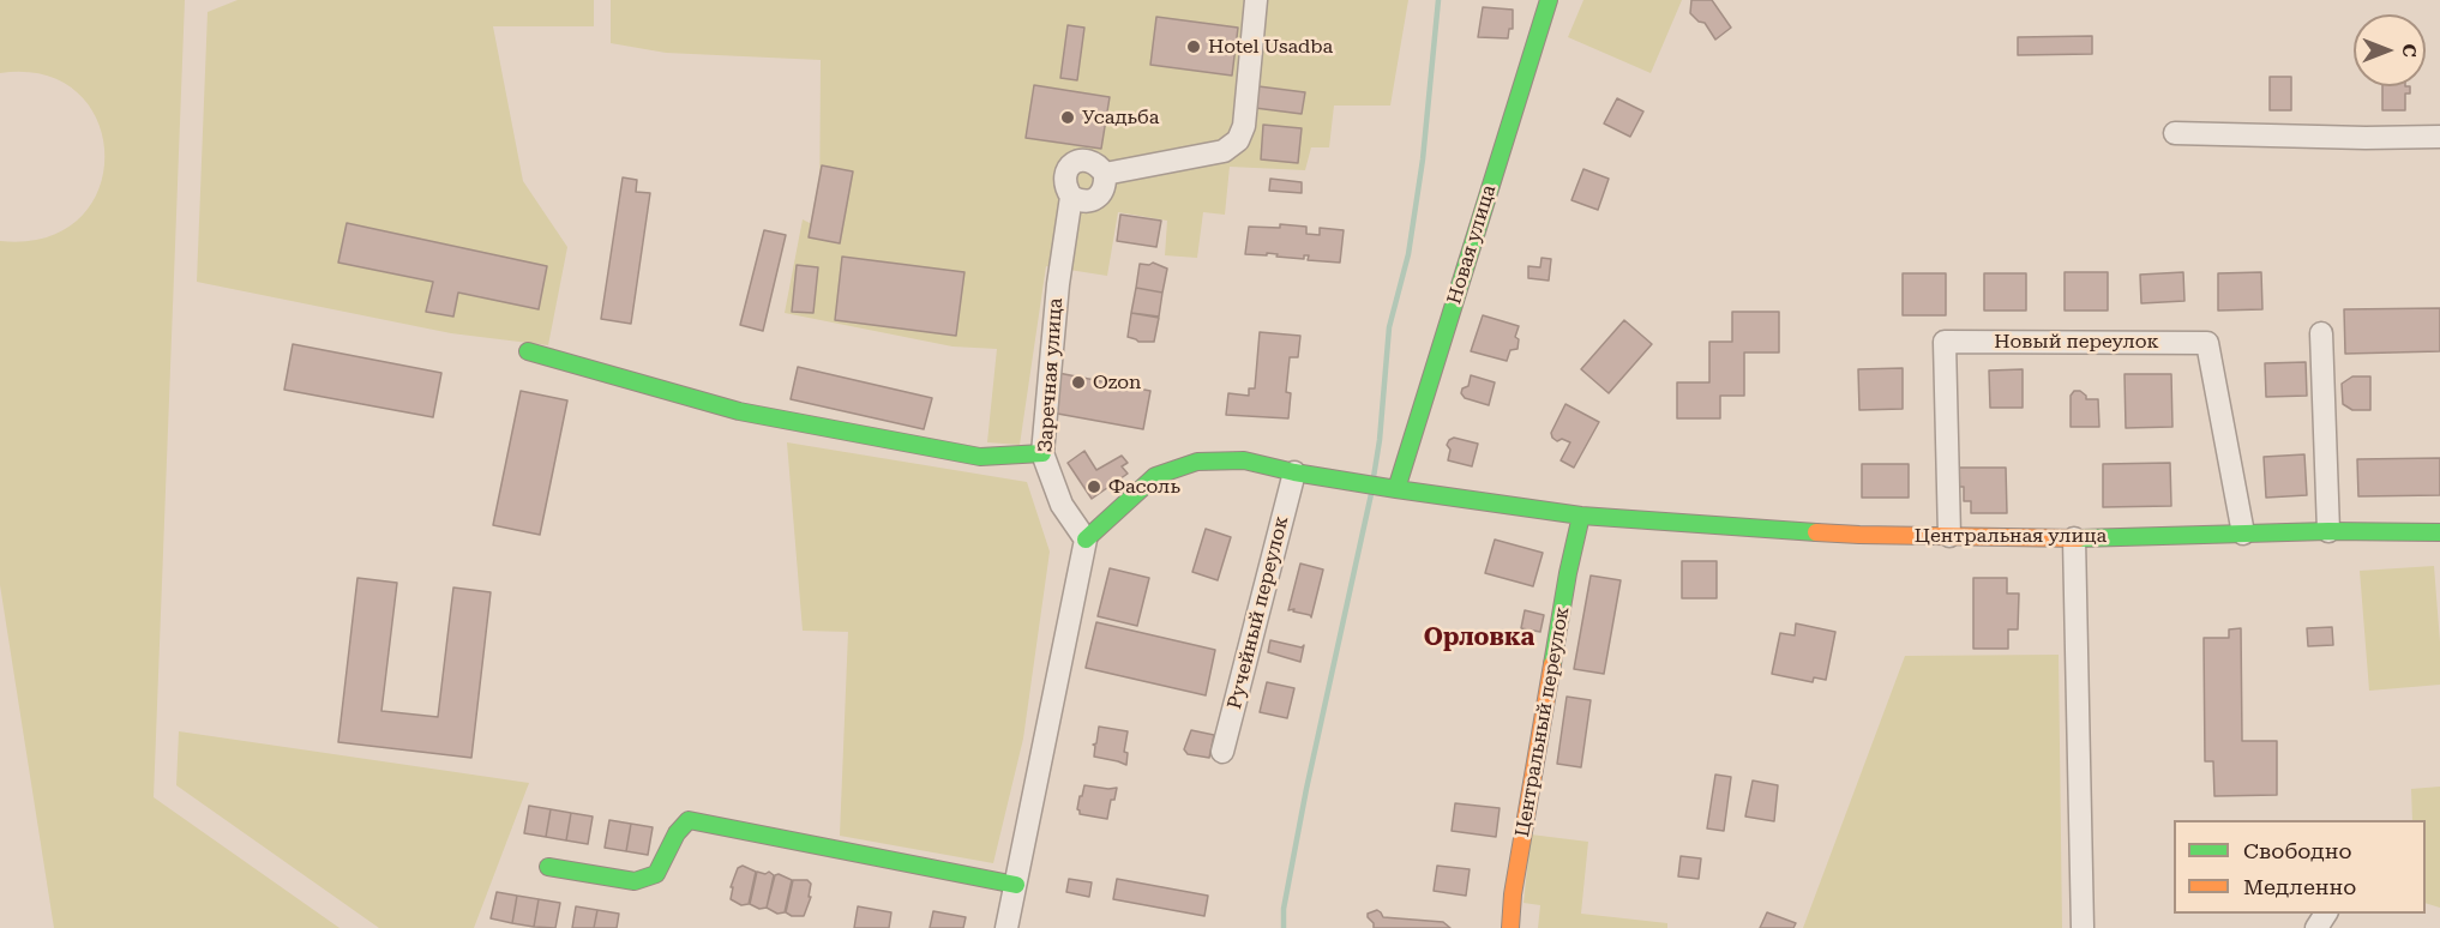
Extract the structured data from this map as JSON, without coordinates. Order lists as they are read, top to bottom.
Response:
{
  "streets": {
    "street": [
      "Новая улица",
      "Новый переулок",
      "Заречная улица",
      "Центральная улица",
      "Ручейный переулок",
      "Центральный переулок"
    ]
  },
  "crossings": [
    ["Новая улица", "Центральная улица"],
    ["Новый переулок", "Центральная улица"],
    ["Центральная улица", "Центральный переулок"]
  ],
  "districts": ["Орловка"],
  "places": [
    "Hotel Usadba",
    "Усадьба",
    "Ozon",
    "Фасоль"
  ],
  "legend": ["Свободно", "Медленно"],
  "north": "right"
}
